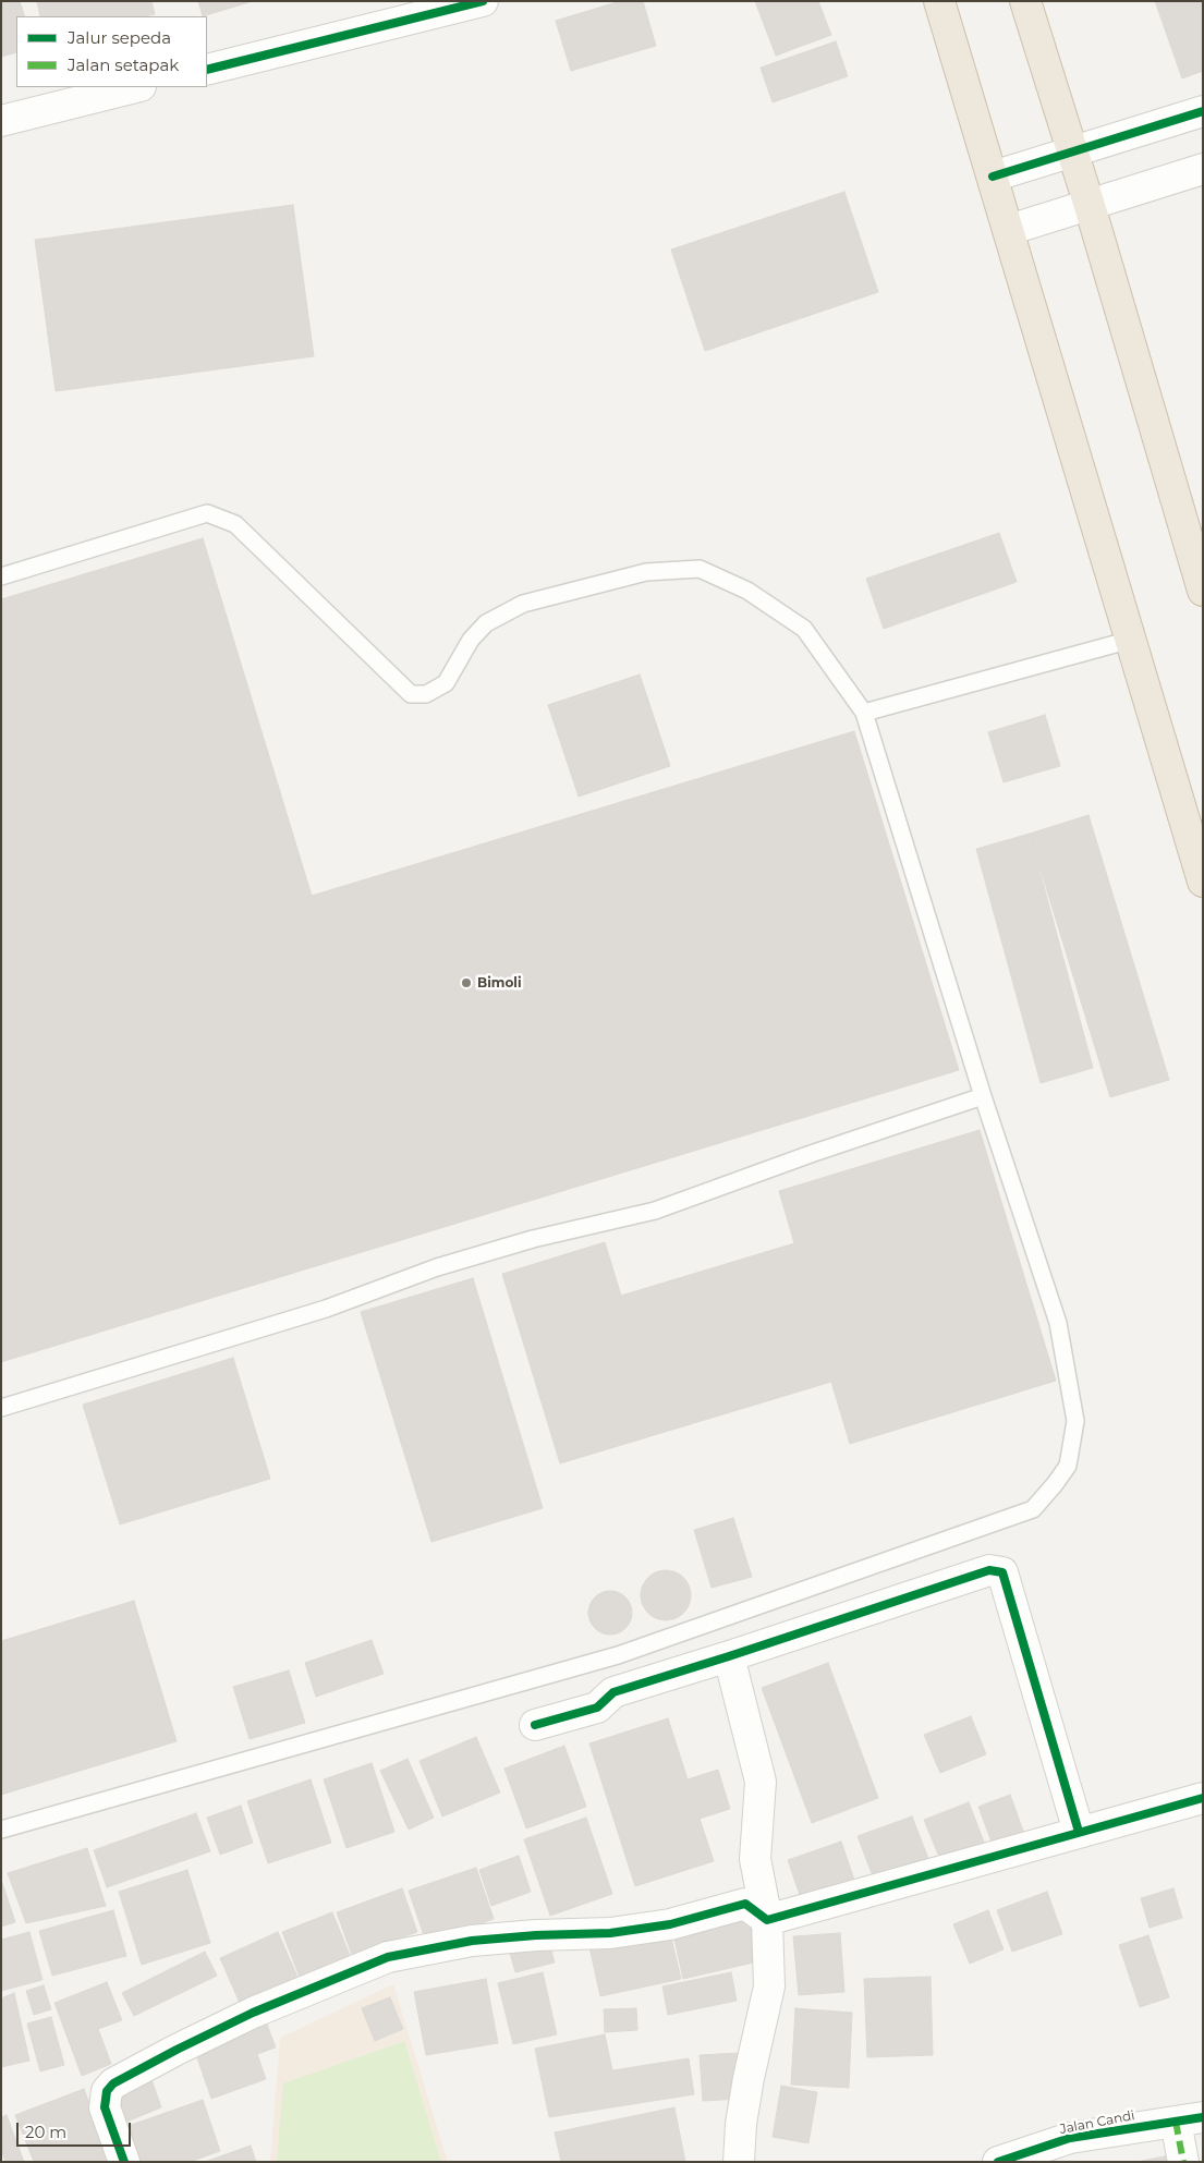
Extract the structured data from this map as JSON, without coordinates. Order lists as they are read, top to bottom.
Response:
{
  "streets": {
    "street": ["Jalan Candi"]
  },
  "places": ["Bimoli"],
  "legend": ["Jalur sepeda", "Jalan setapak"],
  "scale_bar": "20 m"
}
